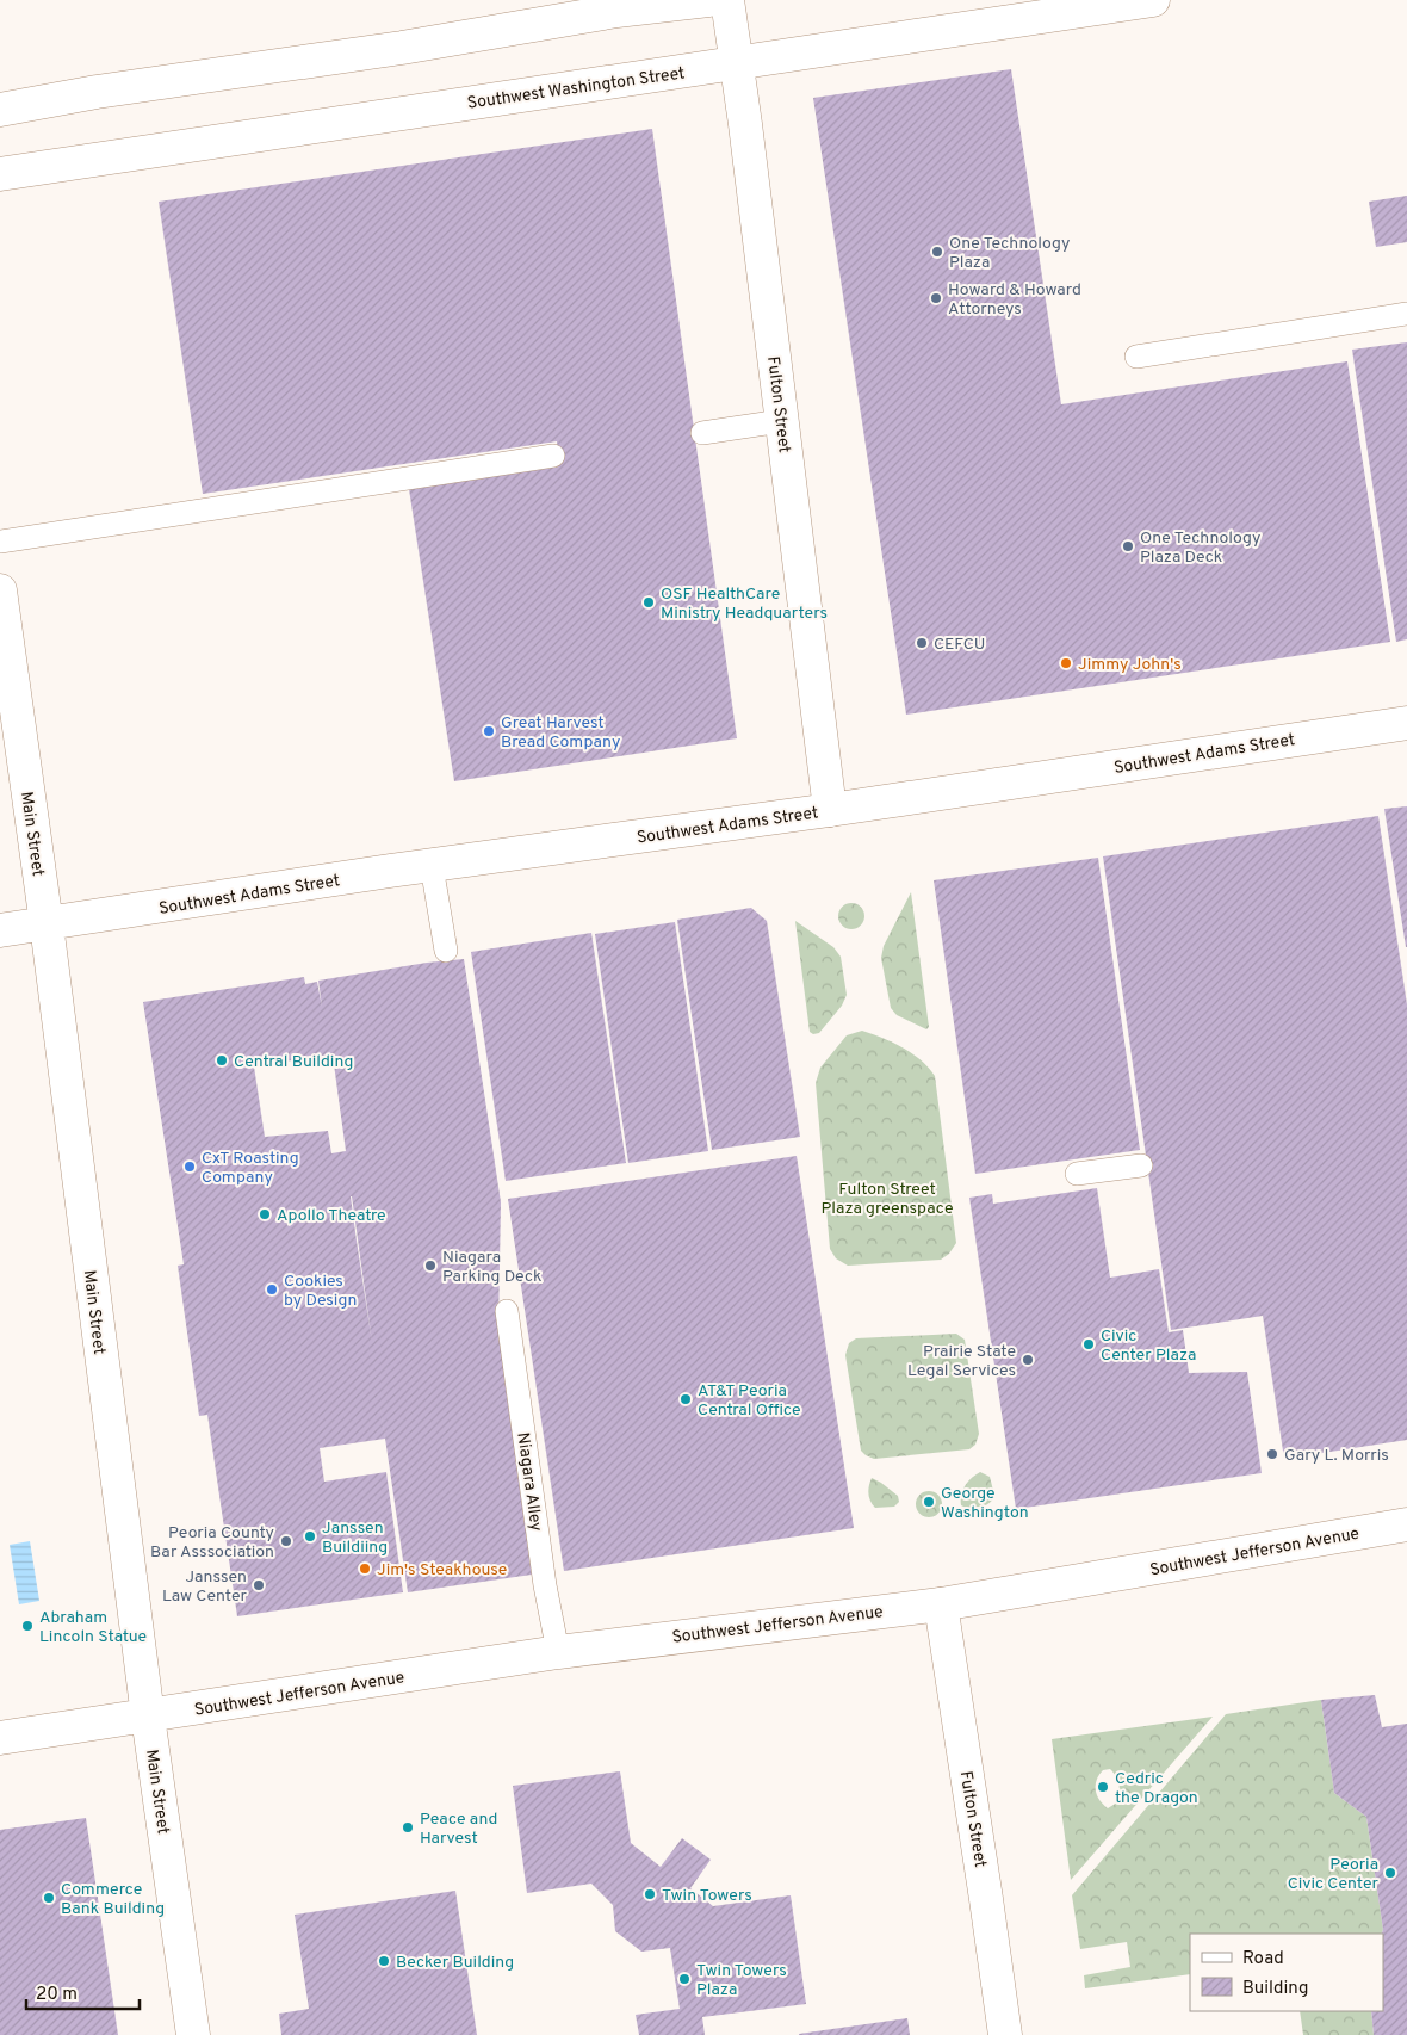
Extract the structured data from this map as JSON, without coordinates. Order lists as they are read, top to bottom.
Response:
{
  "streets": {
    "main road": [
      "Southwest Washington Street",
      "Fulton Street",
      "Southwest Adams Street",
      "Main Street",
      "Southwest Jefferson Avenue"
    ],
    "lane": ["Niagara Alley"]
  },
  "crossings": [
    ["Southwest Washington Street", "Fulton Street"],
    ["Fulton Street", "Southwest Adams Street"],
    ["Fulton Street", "Southwest Jefferson Avenue"],
    ["Southwest Adams Street", "Main Street"],
    ["Main Street", "Southwest Jefferson Avenue"],
    ["Niagara Alley", "Southwest Jefferson Avenue"]
  ],
  "parks": ["Fulton Street Plaza greenspace"],
  "places": [
    "One Technology Plaza",
    "Howard & Howard Attorneys",
    "One Technology Plaza Deck",
    "OSF HealthCare Ministry Headquarters",
    "CEFCU",
    "Jimmy John's",
    "Great Harvest Bread Company",
    "Central Building",
    "CxT Roasting Company",
    "Apollo Theatre",
    "Niagara Parking Deck",
    "Cookies by Design",
    "Civic Center Plaza",
    "Prairie State Legal Services",
    "AT&T Peoria Central Office",
    "Gary L. Morris",
    "George Washington",
    "Janssen Buildiing",
    "Peoria County Bar Asssociation",
    "Jim's Steakhouse",
    "Janssen Law Center",
    "Abraham Lincoln Statue",
    "Cedric the Dragon",
    "Peace and Harvest",
    "Peoria Civic Center",
    "Twin Towers",
    "Commerce Bank Building",
    "Becker Building",
    "Twin Towers Plaza"
  ],
  "legend": ["Road", "Building"],
  "scale_bar": "20 m"
}
